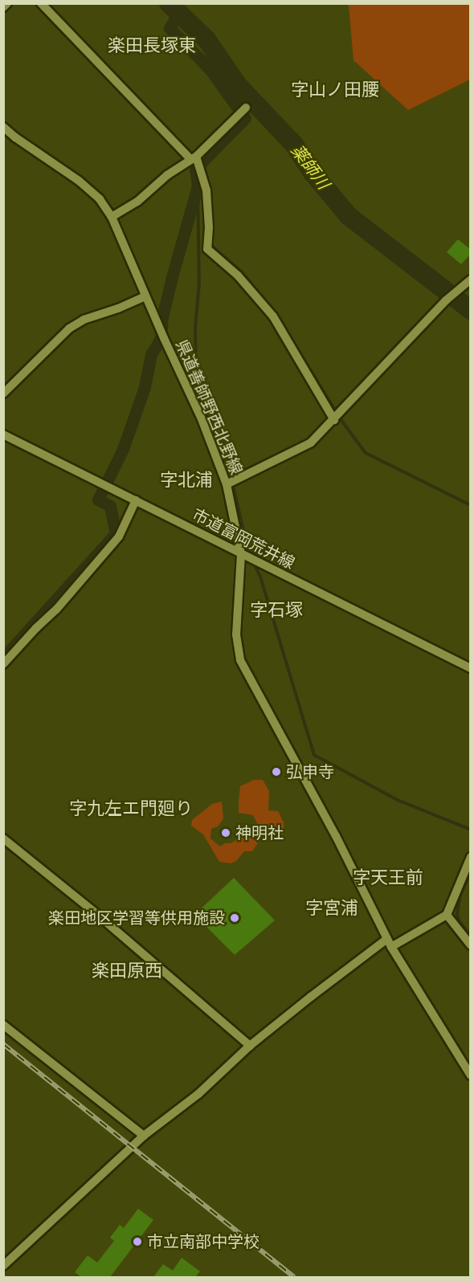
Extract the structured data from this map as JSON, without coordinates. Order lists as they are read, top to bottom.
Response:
{
  "streets": {
    "street": ["県道善師野西北野線", "市道富岡荒井線"]
  },
  "crossings": [
    ["県道善師野西北野線", "市道富岡荒井線"]
  ],
  "districts": [
    "楽田長塚東",
    "字山ノ田腰",
    "字北浦",
    "字石塚",
    "字九左エ門廻り",
    "字天王前",
    "字宮浦",
    "楽田原西"
  ],
  "water": ["薬師川"],
  "places": [
    "弘申寺",
    "神明社",
    "楽田地区学習等供用施設",
    "市立南部中学校"
  ]
}
